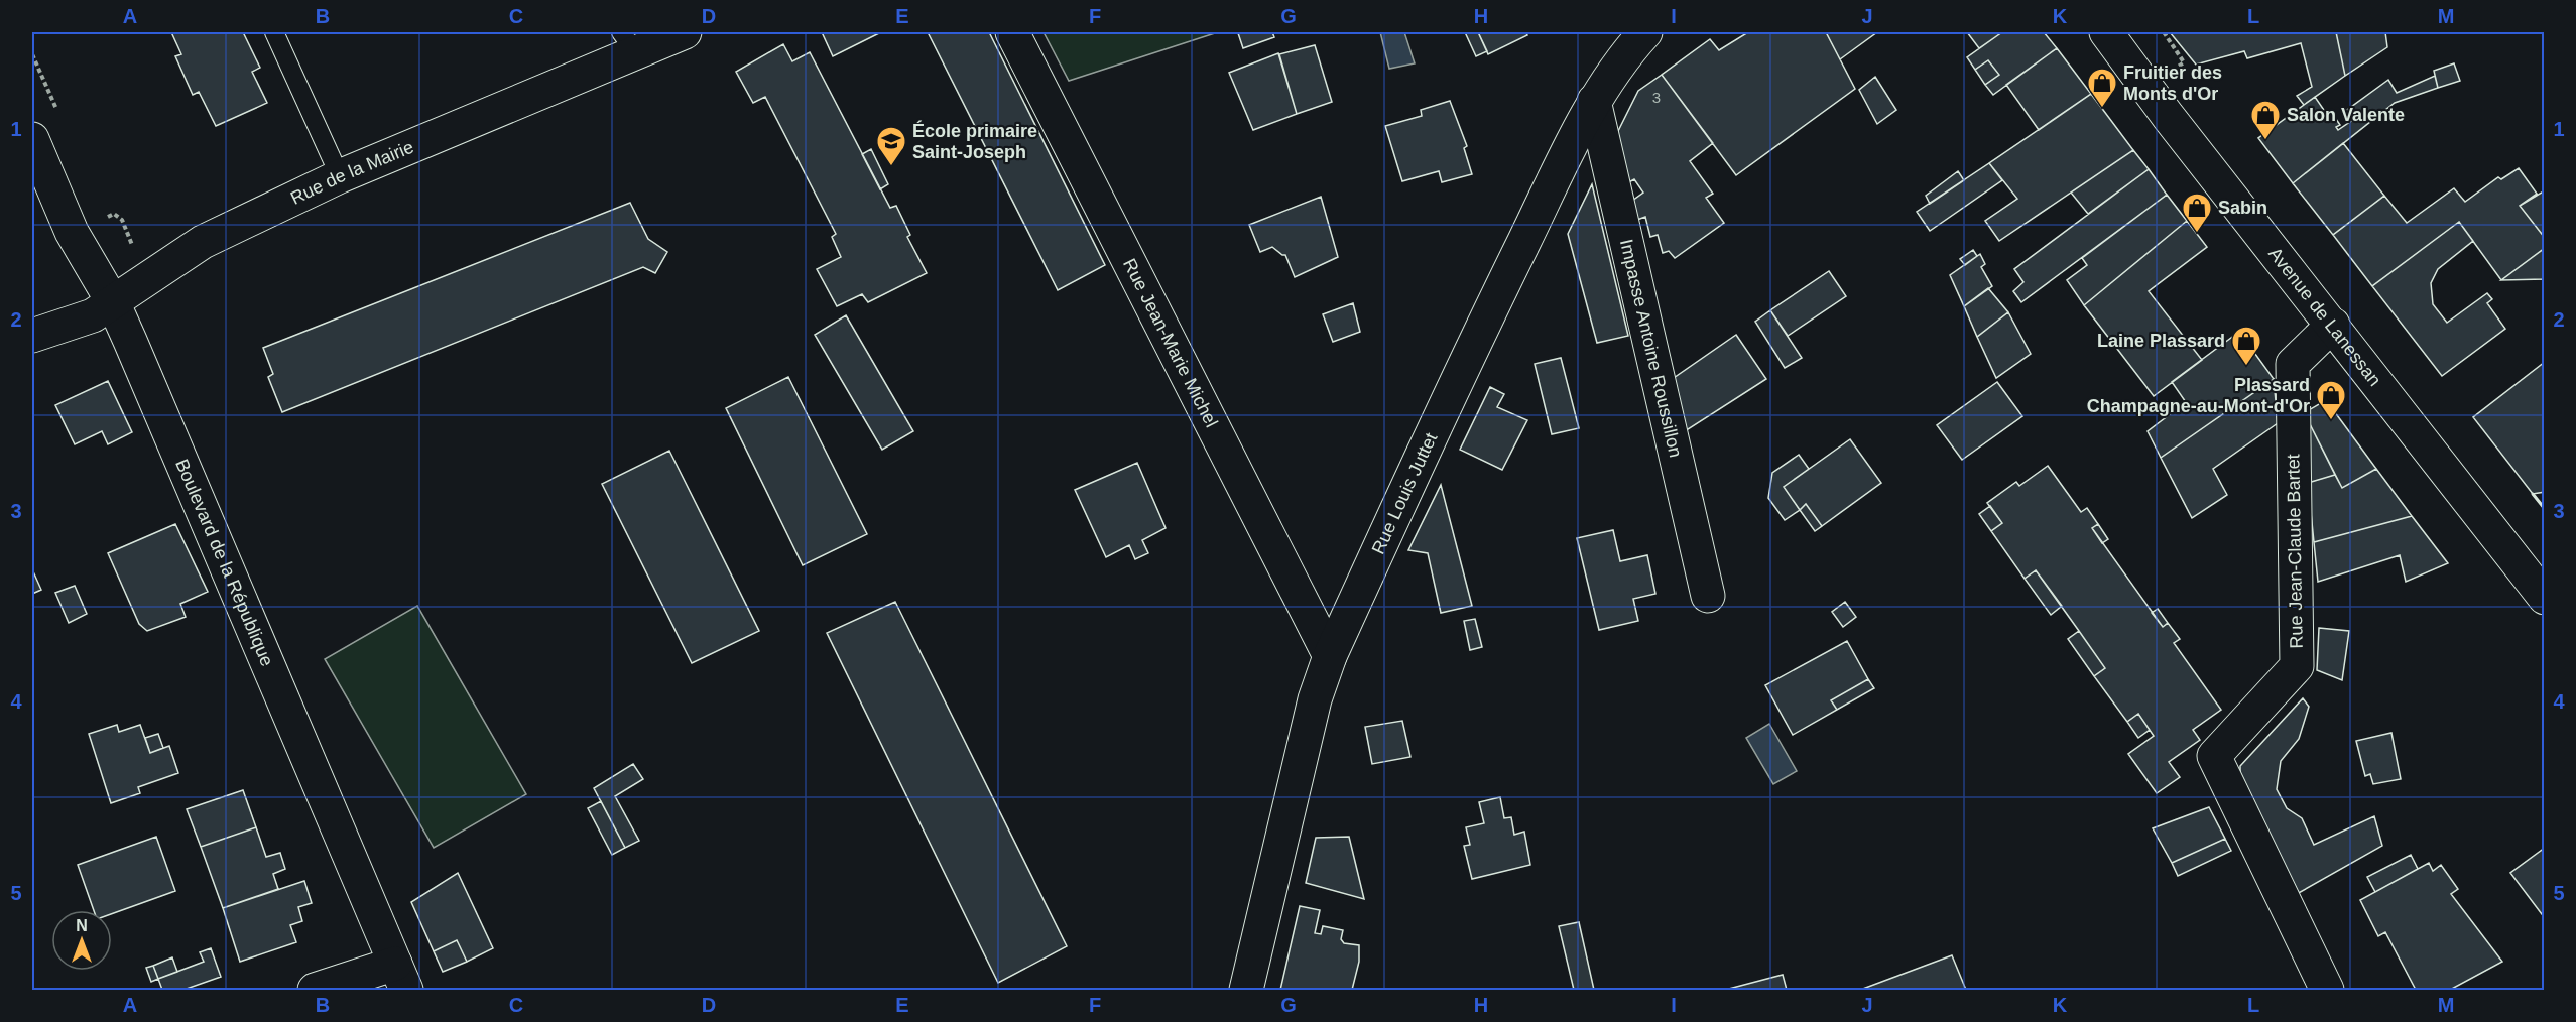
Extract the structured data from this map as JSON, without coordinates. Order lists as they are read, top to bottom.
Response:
{
  "streets": {
    "street": [
      "Rue de la Mairie",
      "Avenue de Lanessan",
      "Rue Jean-Marie Michel",
      "Impasse Antoine Roussillon",
      "Rue Louis Juttet",
      "Rue Jean-Claude Bartet",
      "Boulevard de la République"
    ]
  },
  "crossings": [
    ["Rue de la Mairie", "Boulevard de la République"],
    ["Avenue de Lanessan", "Rue Jean-Claude Bartet"],
    ["Rue Jean-Marie Michel", "Rue Louis Juttet"],
    ["Impasse Antoine Roussillon", "Rue Louis Juttet"]
  ],
  "places": {
    "shop": [
      "Fruitier des Monts d'Or",
      "Salon Valente",
      "Sabin",
      "Laine Plassard",
      "Plassard Champagne-au-Mont-d'Or"
    ],
    "school or university": ["École primaire Saint-Joseph"]
  },
  "house_numbers": ["3"],
  "north": "top",
  "grid": {
    "columns": [
      "A",
      "B",
      "C",
      "D",
      "E",
      "F",
      "G",
      "H",
      "I",
      "J",
      "K",
      "L",
      "M"
    ],
    "rows": [
      "1",
      "2",
      "3",
      "4",
      "5"
    ]
  }
}
